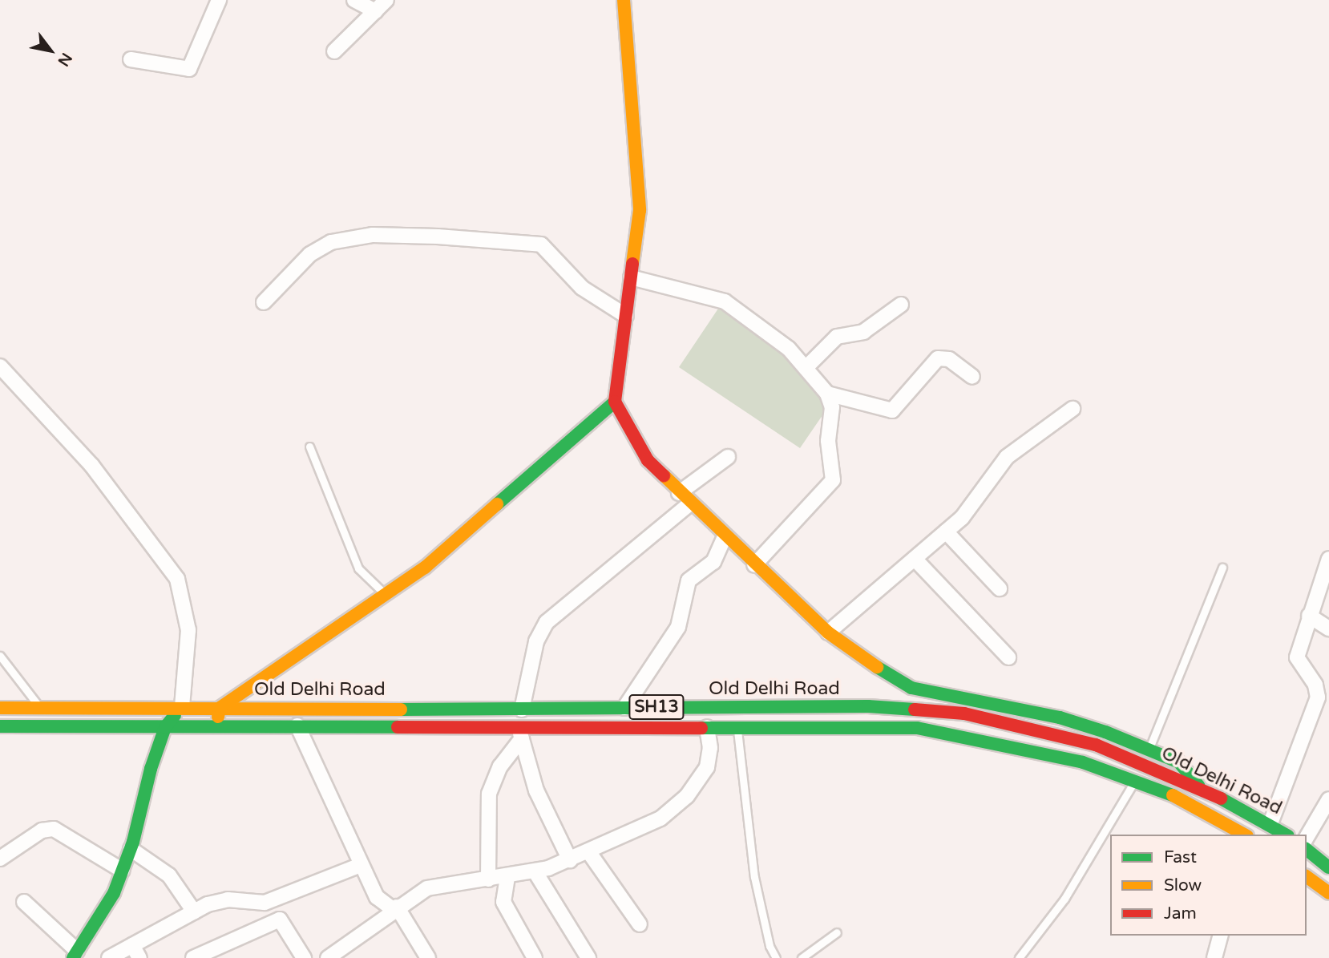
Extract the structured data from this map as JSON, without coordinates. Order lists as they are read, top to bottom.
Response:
{
  "streets": {
    "main road": ["Old Delhi Road", "SH13"]
  },
  "legend": ["Fast", "Slow", "Jam"],
  "north": "bottom right"
}
